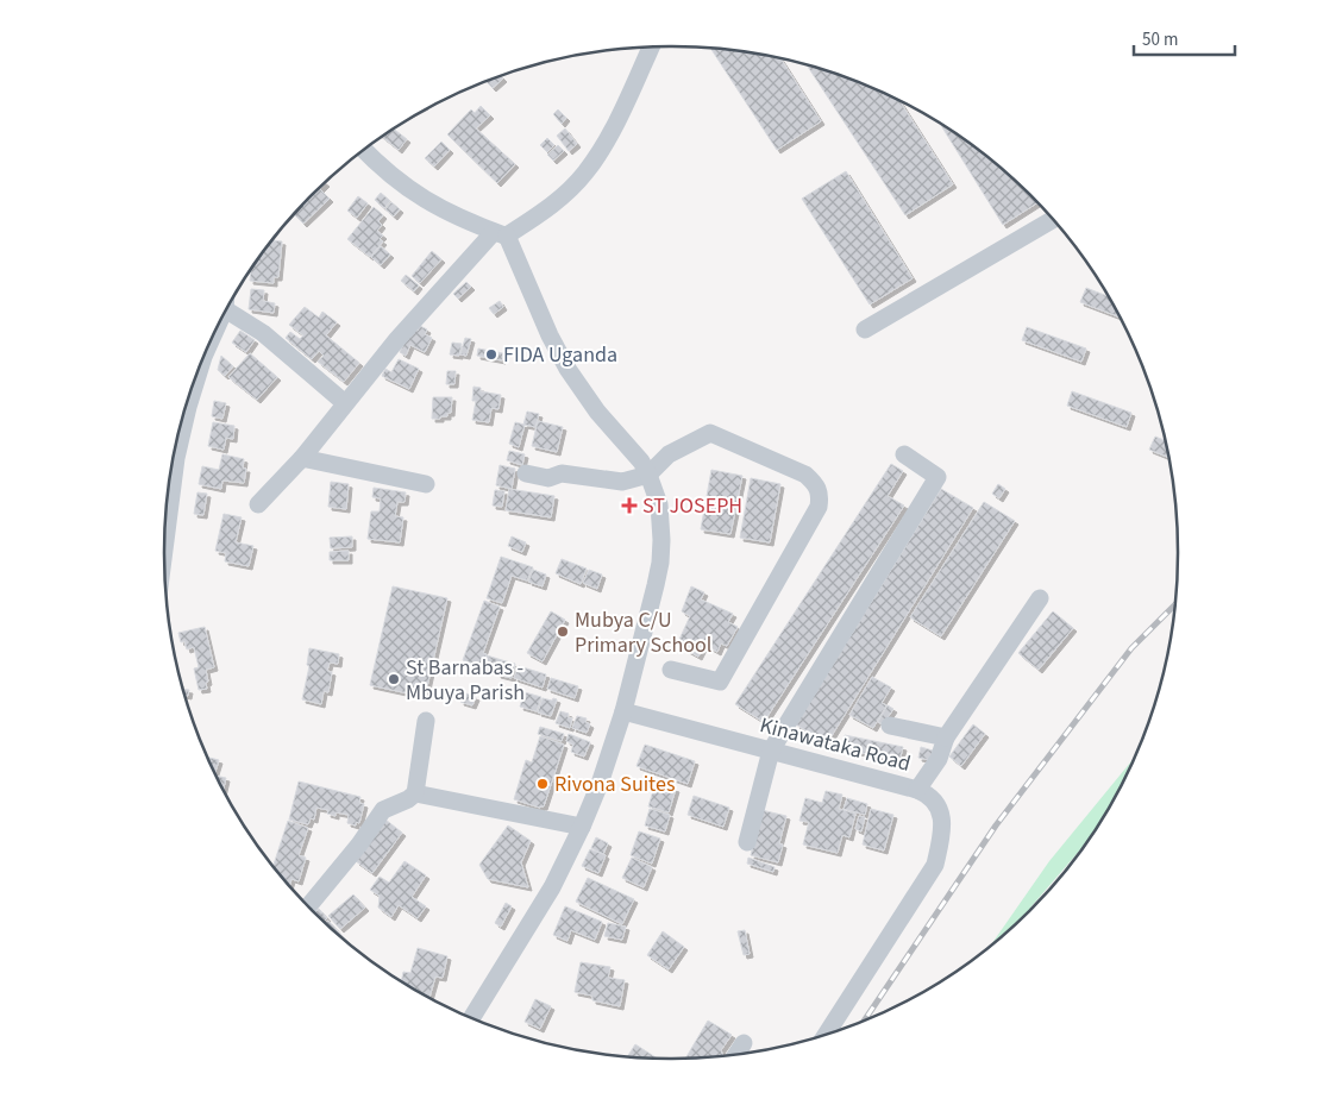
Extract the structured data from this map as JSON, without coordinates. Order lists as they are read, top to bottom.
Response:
{
  "streets": {
    "street": ["Kinawataka Road"]
  },
  "places": {
    "other": [
      "FIDA Uganda",
      "Mubya C/U Primary School",
      "St Barnabas - Mbuya Parish",
      "Rivona Suites"
    ],
    "health": ["ST JOSEPH"]
  },
  "scale_bar": "50 m"
}
